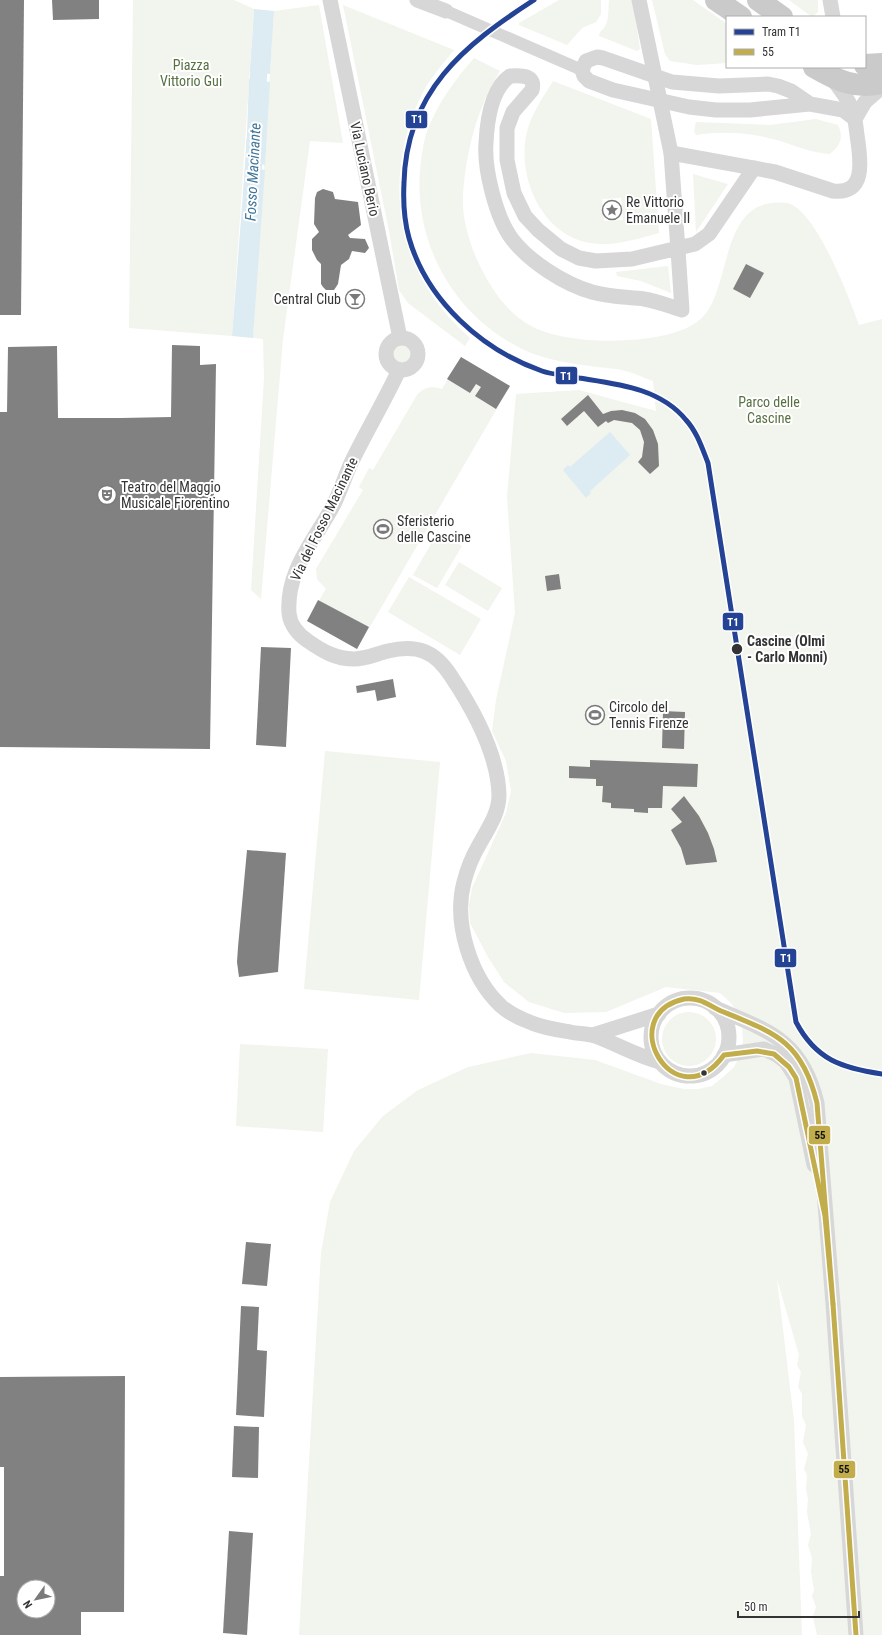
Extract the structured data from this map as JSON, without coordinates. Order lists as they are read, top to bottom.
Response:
{
  "streets": {
    "street": ["Via Luciano Berio", "Via del Fosso Macinante"]
  },
  "crossings": [
    ["Via Luciano Berio", "Via del Fosso Macinante"]
  ],
  "water": ["Fosso Macinante"],
  "parks": ["Piazza Vittorio Gui", "Parco delle Cascine"],
  "places": {
    "place": ["Re Vittorio Emanuele II"],
    "bar": ["Central Club"],
    "theatre": ["Teatro del Maggio Musicale Fiorentino"],
    "sports": ["Sferisterio delle Cascine", "Circolo del Tennis Firenze"],
    "other": ["Cascine (Olmi - Carlo Monni)"]
  },
  "lines": ["tram line T1", "transit line 55"],
  "legend": ["Tram T1", "55"],
  "scale_bar": "50 m",
  "north": "bottom left"
}
